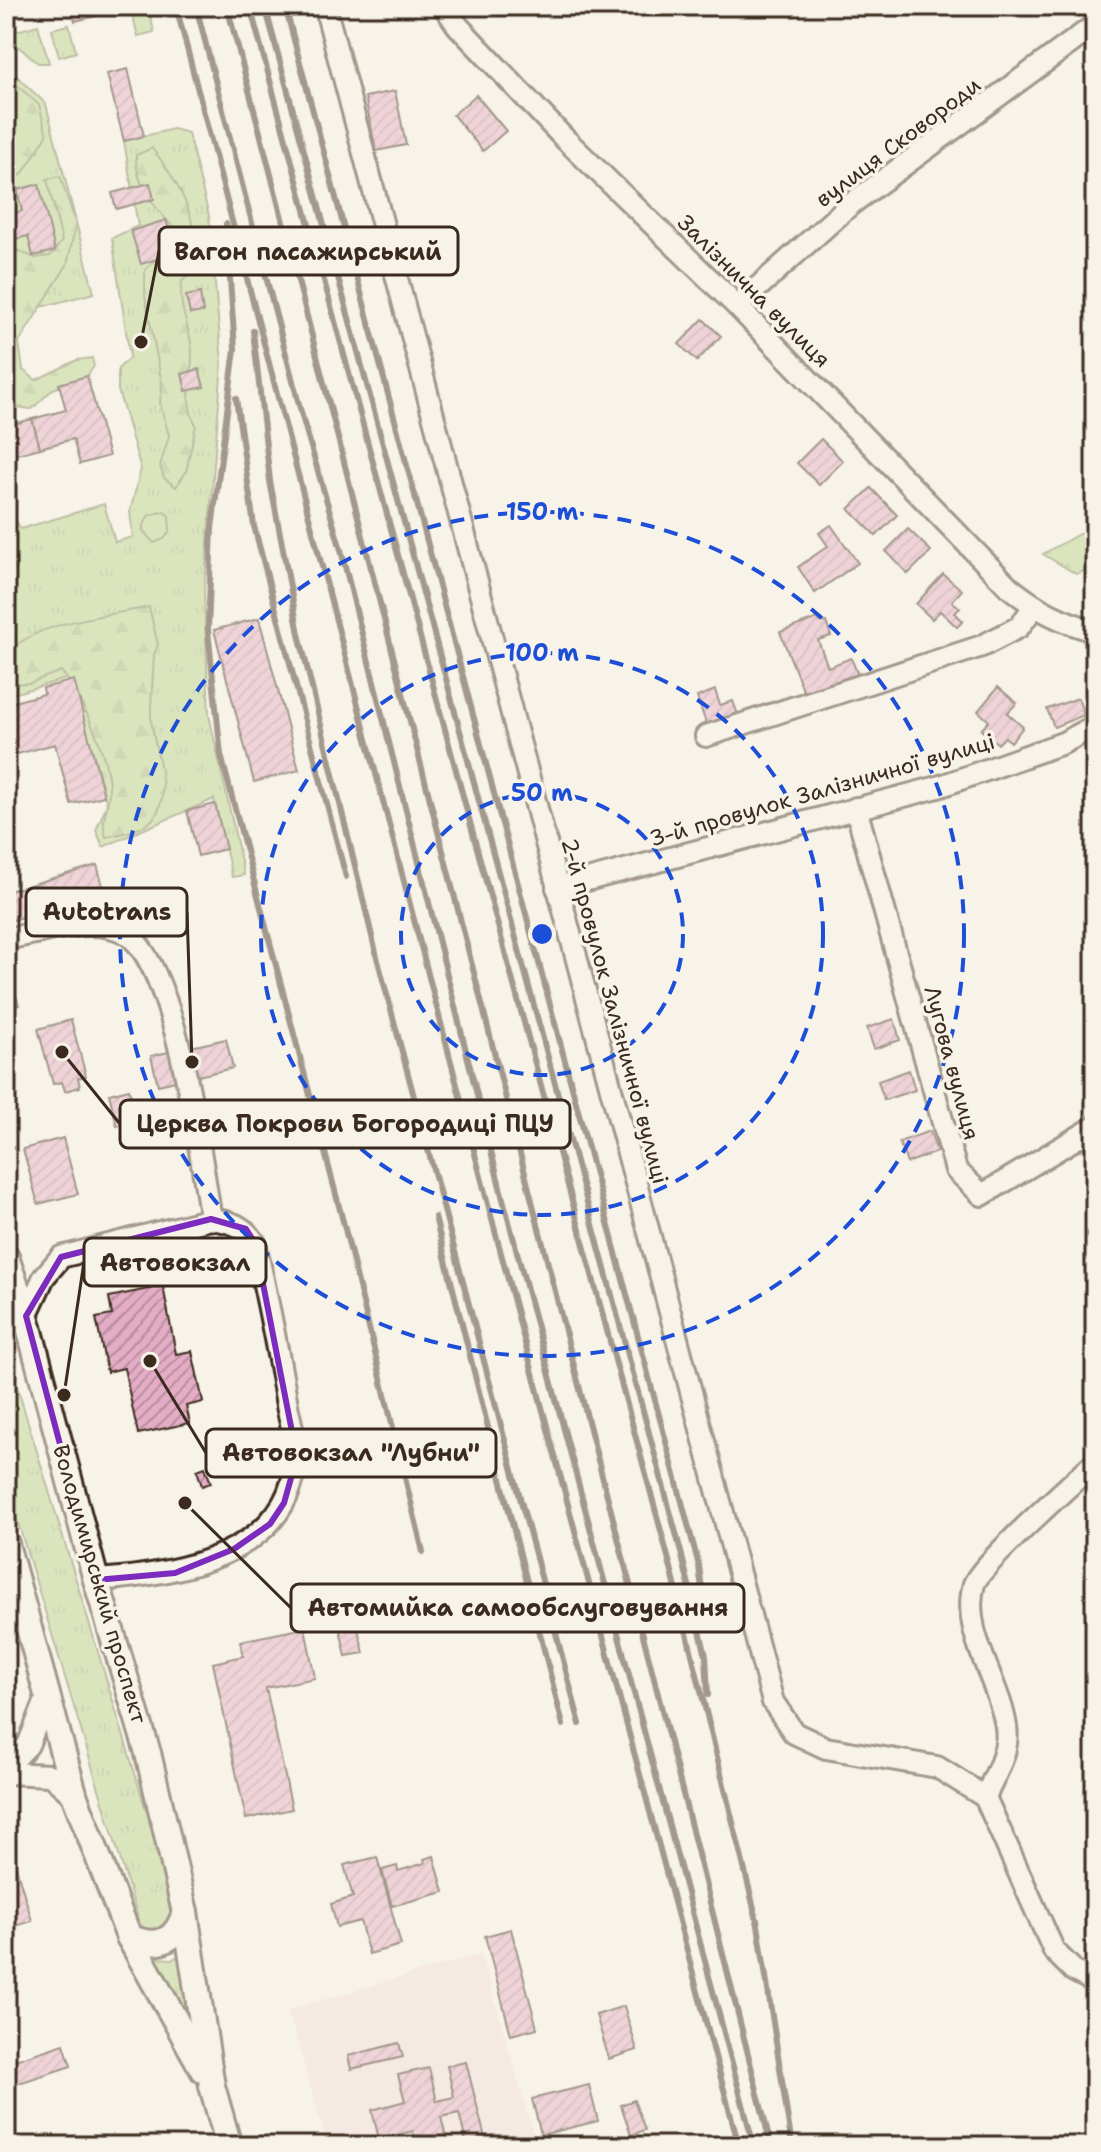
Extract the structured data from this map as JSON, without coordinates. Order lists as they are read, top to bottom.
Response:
{
  "streets": {
    "main road": ["Володимирський проспект"],
    "street": [
      "вулиця Сковороди",
      "Залізнична вулиця",
      "3-й провулок Залізничної вулиці",
      "2-й провулок Залізничної вулиці",
      "Лугова вулиця"
    ]
  },
  "crossings": [
    ["вулиця Сковороди", "Залізнична вулиця"],
    ["3-й провулок Залізничної вулиці", "2-й провулок Залізничної вулиці"],
    ["3-й провулок Залізничної вулиці", "Лугова вулиця"]
  ],
  "places": [
    "Вагон пасажирський",
    "Церква Покрови Богородиці ПЦУ",
    "Autotrans",
    "Автовокзал \"Лубни\"",
    "Автовокзал",
    "Автомийка самообслуговування"
  ],
  "rings": ["150 m", "100 m", "50 m"]
}
